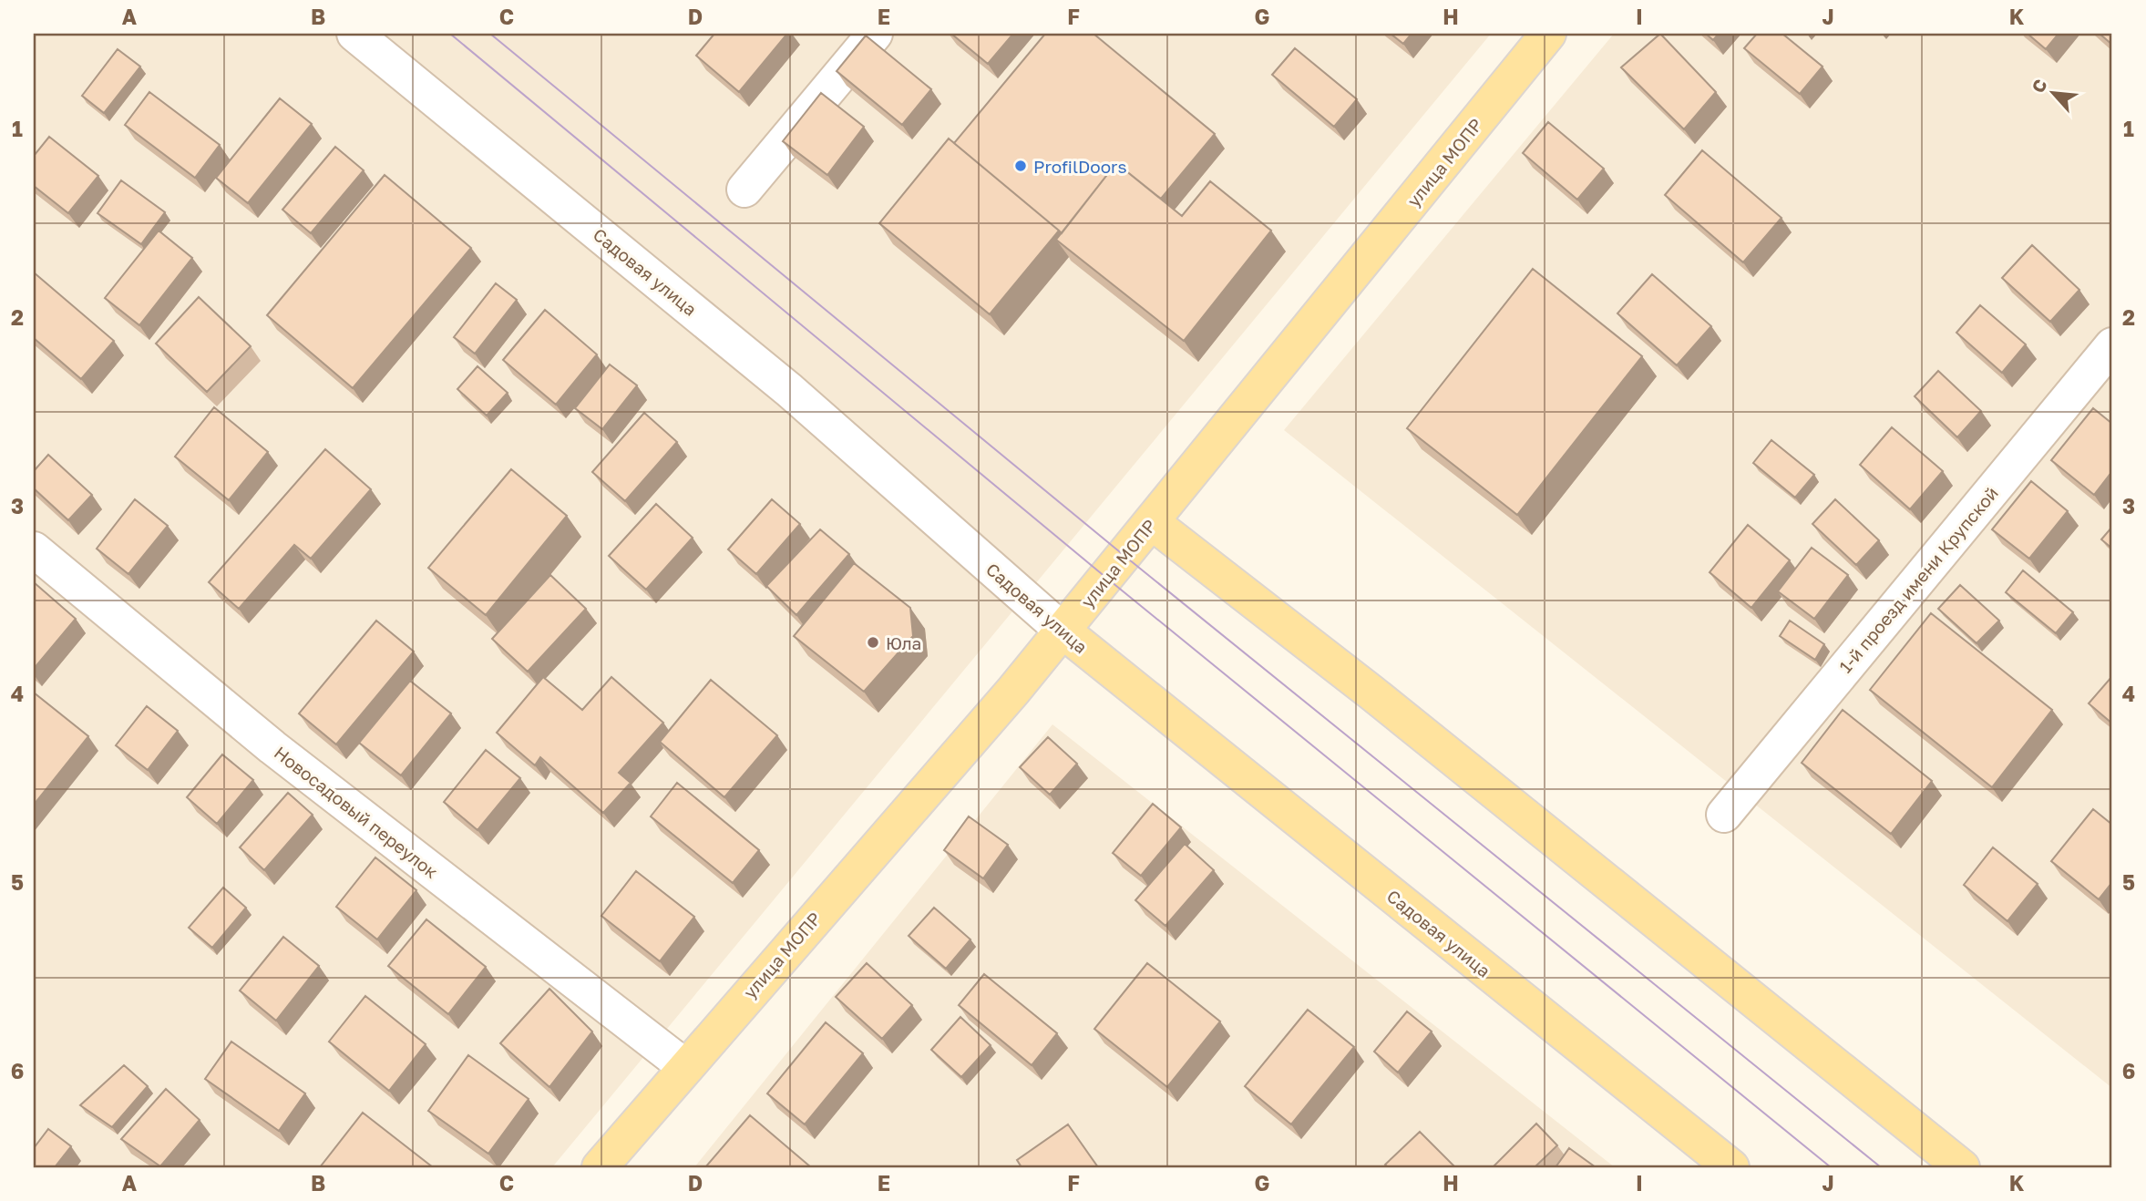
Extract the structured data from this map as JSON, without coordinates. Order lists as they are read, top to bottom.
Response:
{
  "streets": {
    "main road": ["улица МОПР", "Садовая улица"],
    "street": ["1-й проезд имени Крупской", "Новосадовый переулок"]
  },
  "crossings": [
    ["улица МОПР", "Садовая улица"],
    ["улица МОПР", "Новосадовый переулок"]
  ],
  "places": ["ProfilDoors", "Юла"],
  "north": "top left",
  "grid": {
    "columns": [
      "A",
      "B",
      "C",
      "D",
      "E",
      "F",
      "G",
      "H",
      "I",
      "J",
      "K"
    ],
    "rows": [
      "1",
      "2",
      "3",
      "4",
      "5",
      "6"
    ]
  }
}
